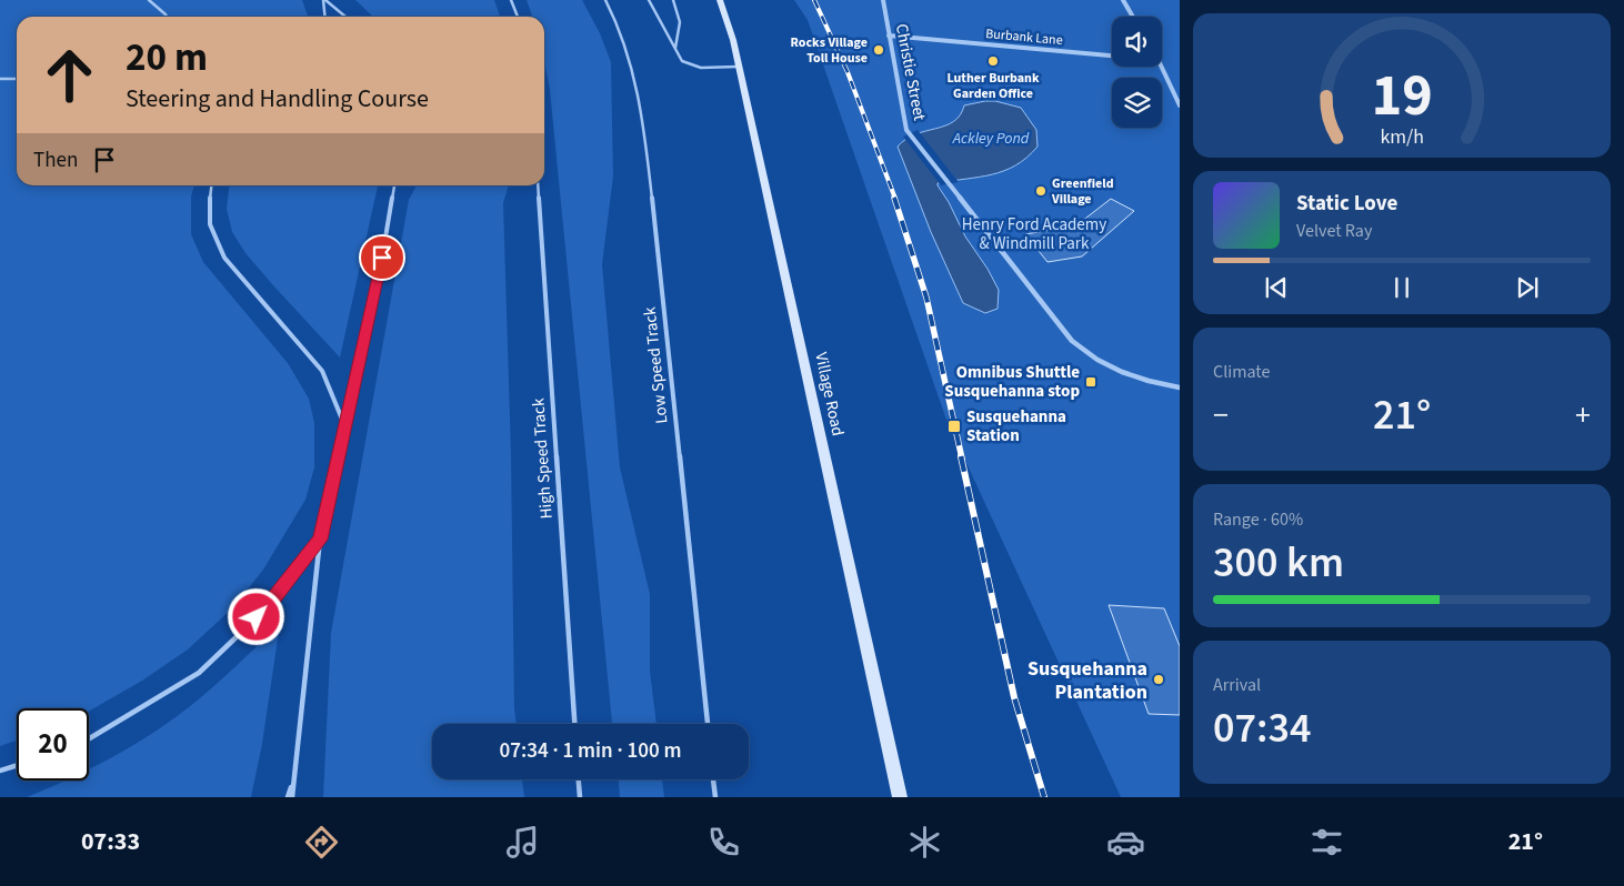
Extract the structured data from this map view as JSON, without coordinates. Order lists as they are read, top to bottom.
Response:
{
  "streets": {
    "street": ["Burbank Lane", "Christie Street", "Village Road"],
    "lane": ["Low Speed Track", "High Speed Track"]
  },
  "crossings": [
    ["Burbank Lane", "Christie Street"]
  ],
  "water": ["Ackley Pond"],
  "parks": ["Henry Ford Academy & Windmill Park"],
  "places": {
    "other": [
      "Rocks Village Toll House",
      "Luther Burbank Garden Office",
      "Greenfield Village",
      "Susquehanna Plantation"
    ],
    "transit": ["Omnibus Shuttle Susquehanna stop", "Susquehanna Station"]
  },
  "page": {
    "turn": ["20 m", "Steering and Handling Course"],
    "then": "Then",
    "song": ["Static Love", "Velvet Ray"],
    "tile": [
      "Climate",
      ["Range · 60%", "300 km"],
      ["Arrival", "07:34"]
    ],
    "heat": ["−", "21°", "+"],
    "limit": "20",
    "trip": "07:34 · 1 min · 100 m",
    "tabs": ["07:33", "21°"],
    "gauge": ["19", "km/h"]
  }
}
